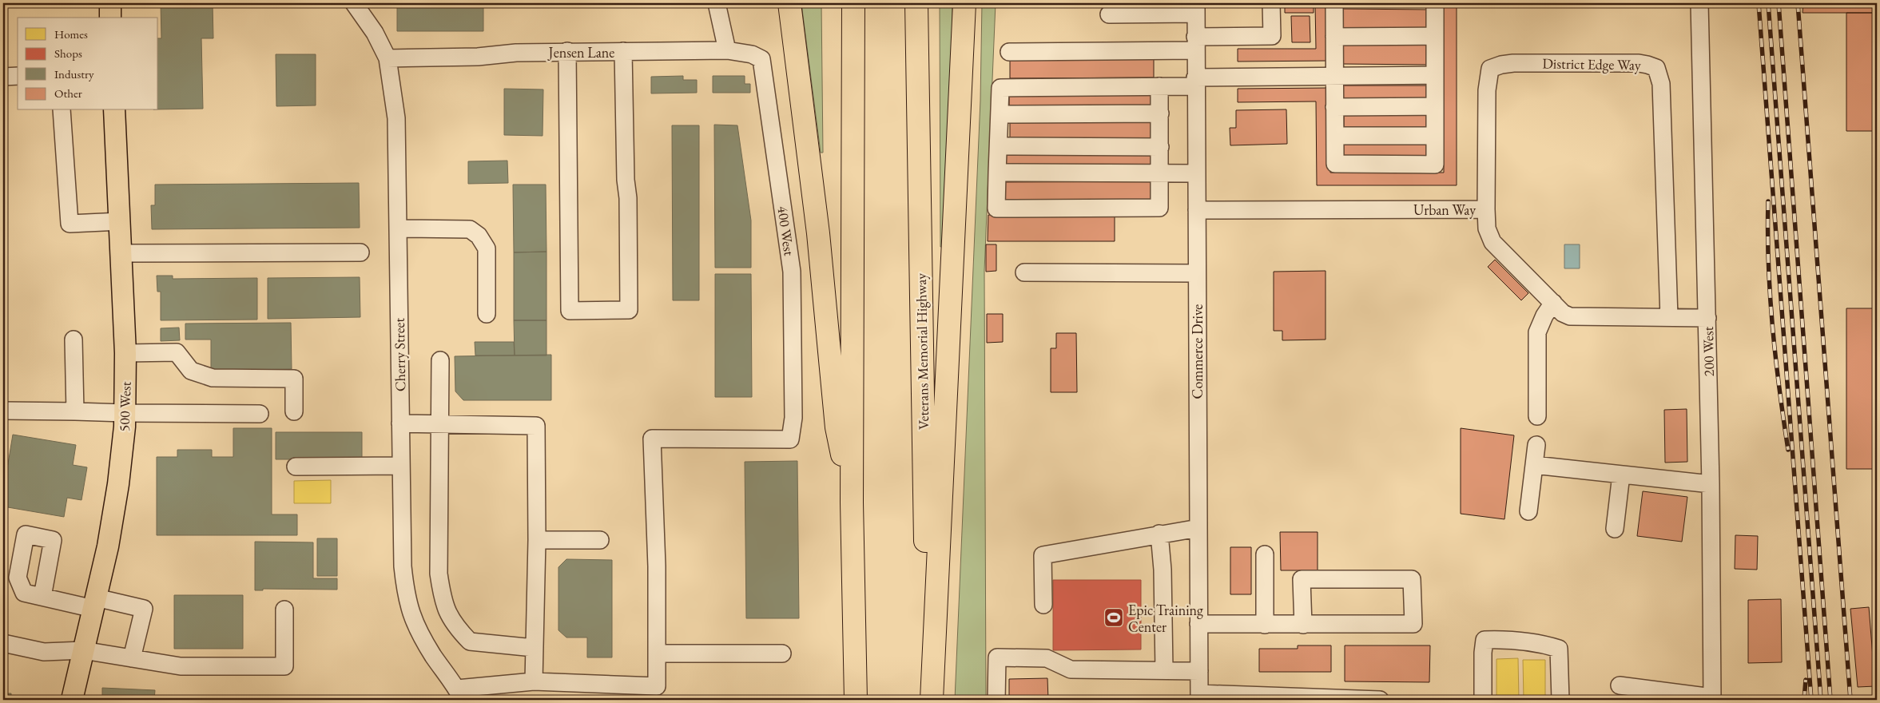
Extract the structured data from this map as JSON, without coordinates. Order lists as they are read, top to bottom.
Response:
{
  "streets": {
    "highway": ["Veterans Memorial Highway"],
    "main road": ["500 West"],
    "street": [
      "Jensen Lane",
      "District Edge Way",
      "Urban Way",
      "400 West",
      "Commerce Drive",
      "200 West",
      "Cherry Street"
    ]
  },
  "crossings": [
    ["Jensen Lane", "400 West"],
    ["Jensen Lane", "Cherry Street"],
    ["District Edge Way", "Urban Way"],
    ["Urban Way", "Commerce Drive"],
    ["Urban Way", "200 West"]
  ],
  "places": {
    "sports": ["Epic Training Center"]
  },
  "legend": [
    "Homes",
    "Shops",
    "Industry",
    "Other"
  ]
}
